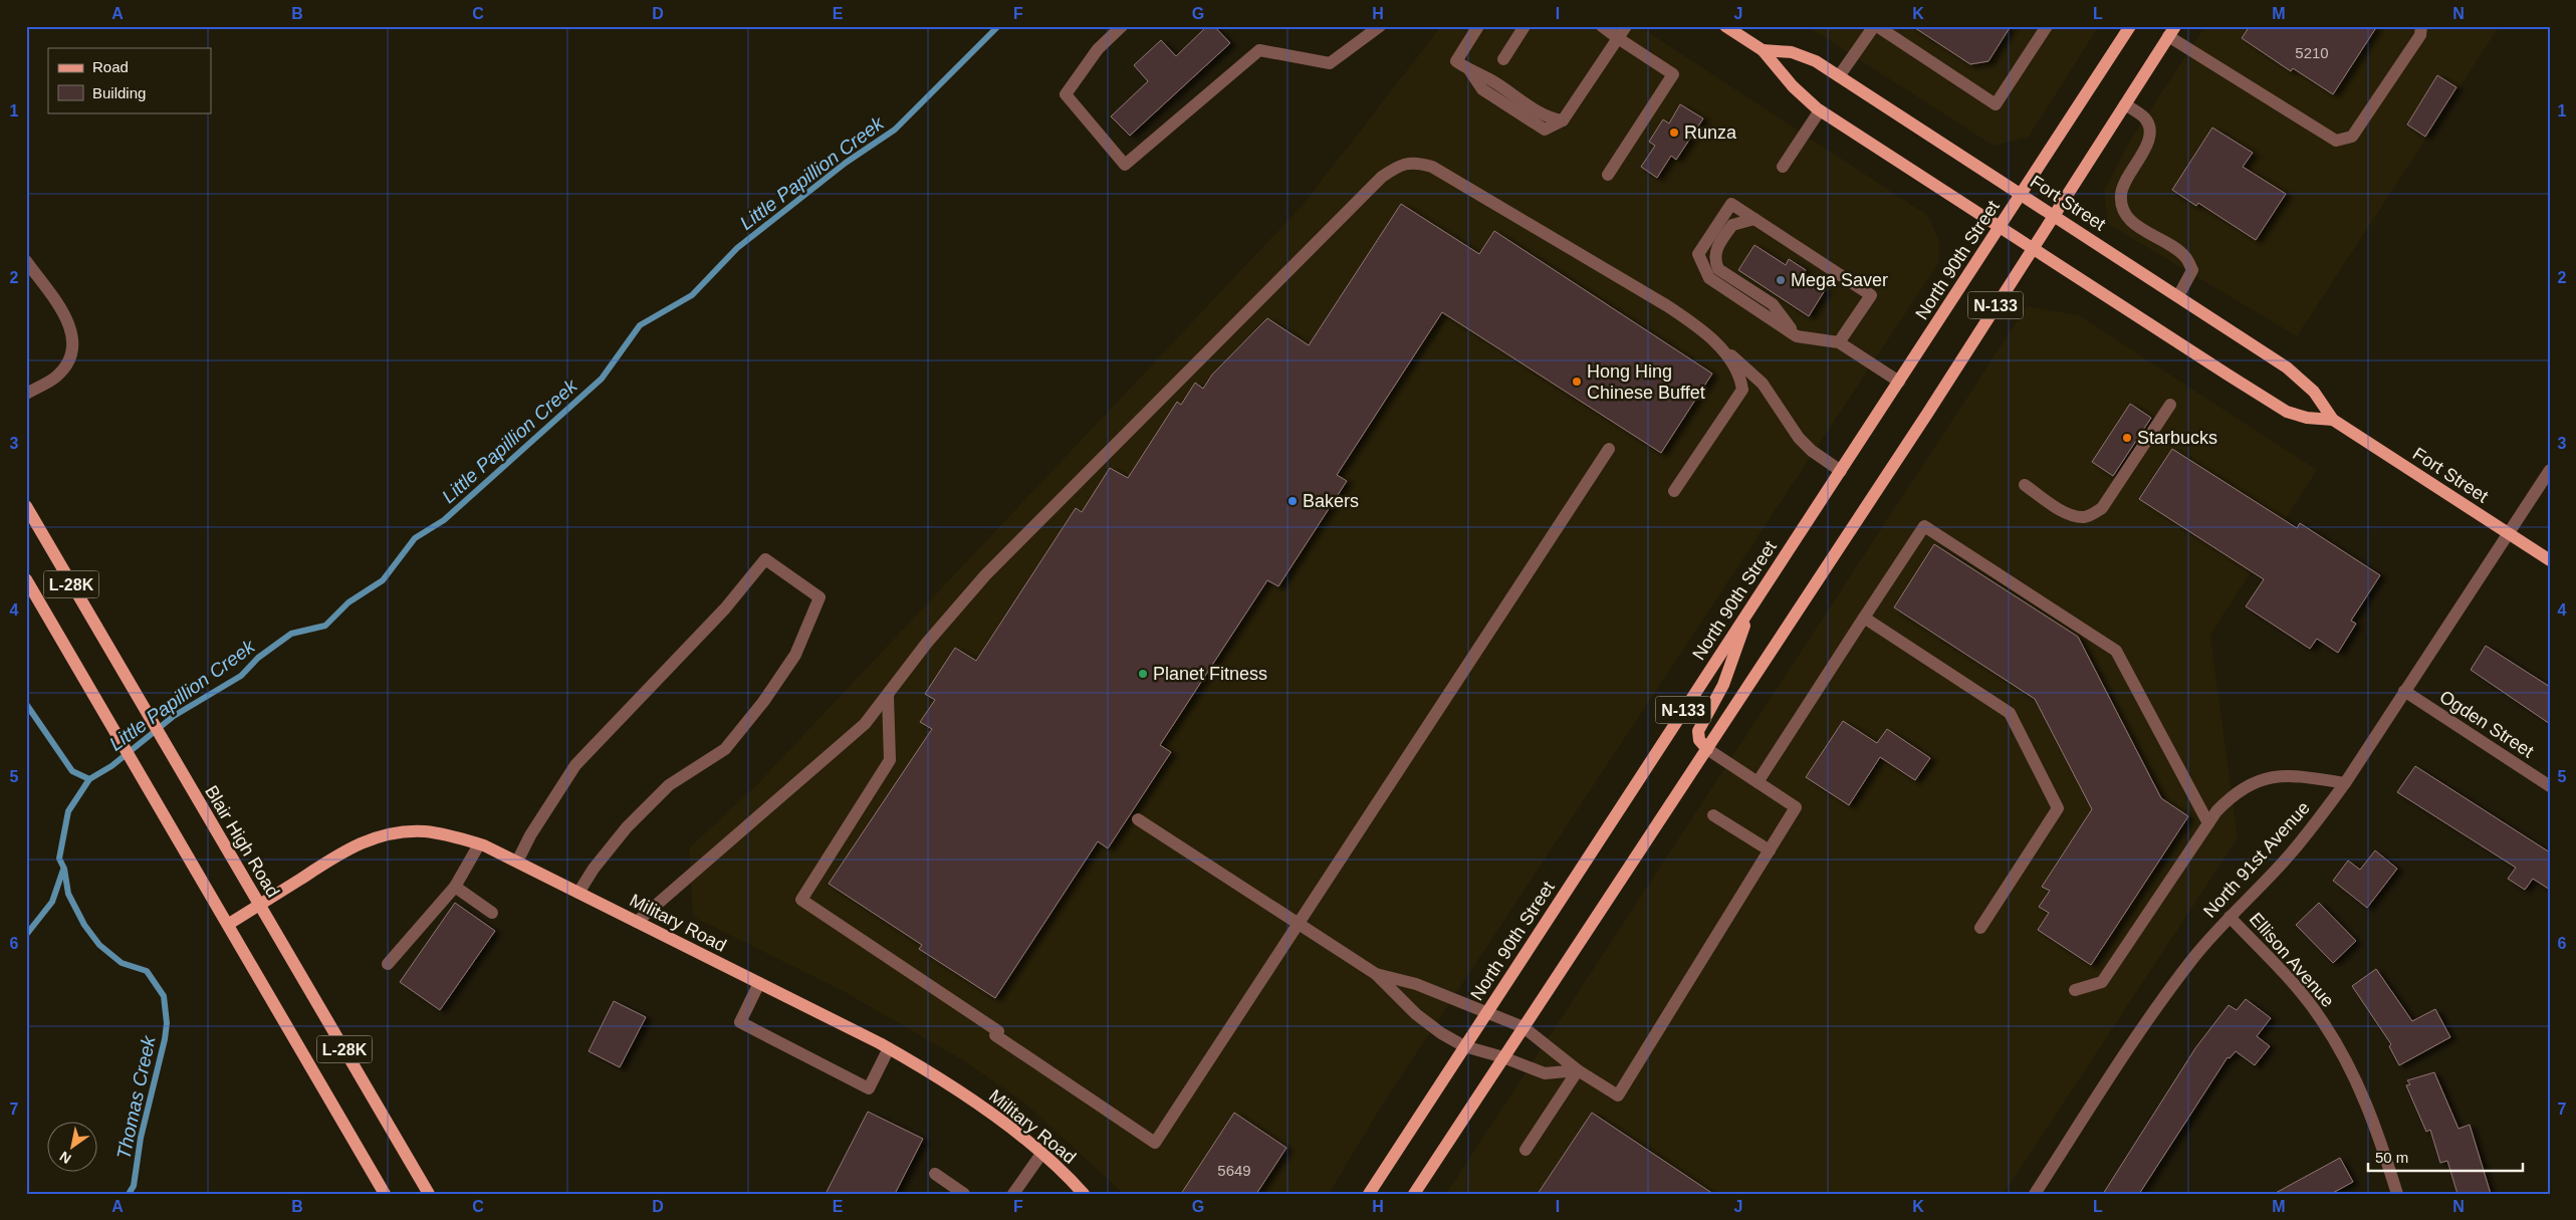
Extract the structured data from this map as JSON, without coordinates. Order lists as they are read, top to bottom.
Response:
{
  "streets": {
    "main road": [
      "Fort Street",
      "North 90th Street",
      "N-133",
      "L-28K",
      "Blair High Road",
      "Military Road"
    ],
    "street": ["Ogden Street", "North 91st Avenue", "Ellison Avenue"]
  },
  "crossings": [
    ["Fort Street", "North 90th Street"],
    ["Fort Street", "N-133"],
    ["Fort Street", "North 91st Avenue"],
    ["L-28K", "Military Road"],
    ["Ogden Street", "North 91st Avenue"],
    ["Blair High Road", "Military Road"],
    ["North 91st Avenue", "Ellison Avenue"]
  ],
  "water": ["Little Papillion Creek", "Thomas Creek"],
  "places": [
    "Runza",
    "Mega Saver",
    "Hong Hing Chinese Buffet",
    "Starbucks",
    "Bakers",
    "Planet Fitness"
  ],
  "house_numbers": ["5210", "5649"],
  "legend": ["Road", "Building"],
  "scale_bar": "50 m",
  "north": "bottom left",
  "grid": {
    "columns": [
      "A",
      "B",
      "C",
      "D",
      "E",
      "F",
      "G",
      "H",
      "I",
      "J",
      "K",
      "L",
      "M",
      "N"
    ],
    "rows": [
      "1",
      "2",
      "3",
      "4",
      "5",
      "6",
      "7"
    ]
  }
}
